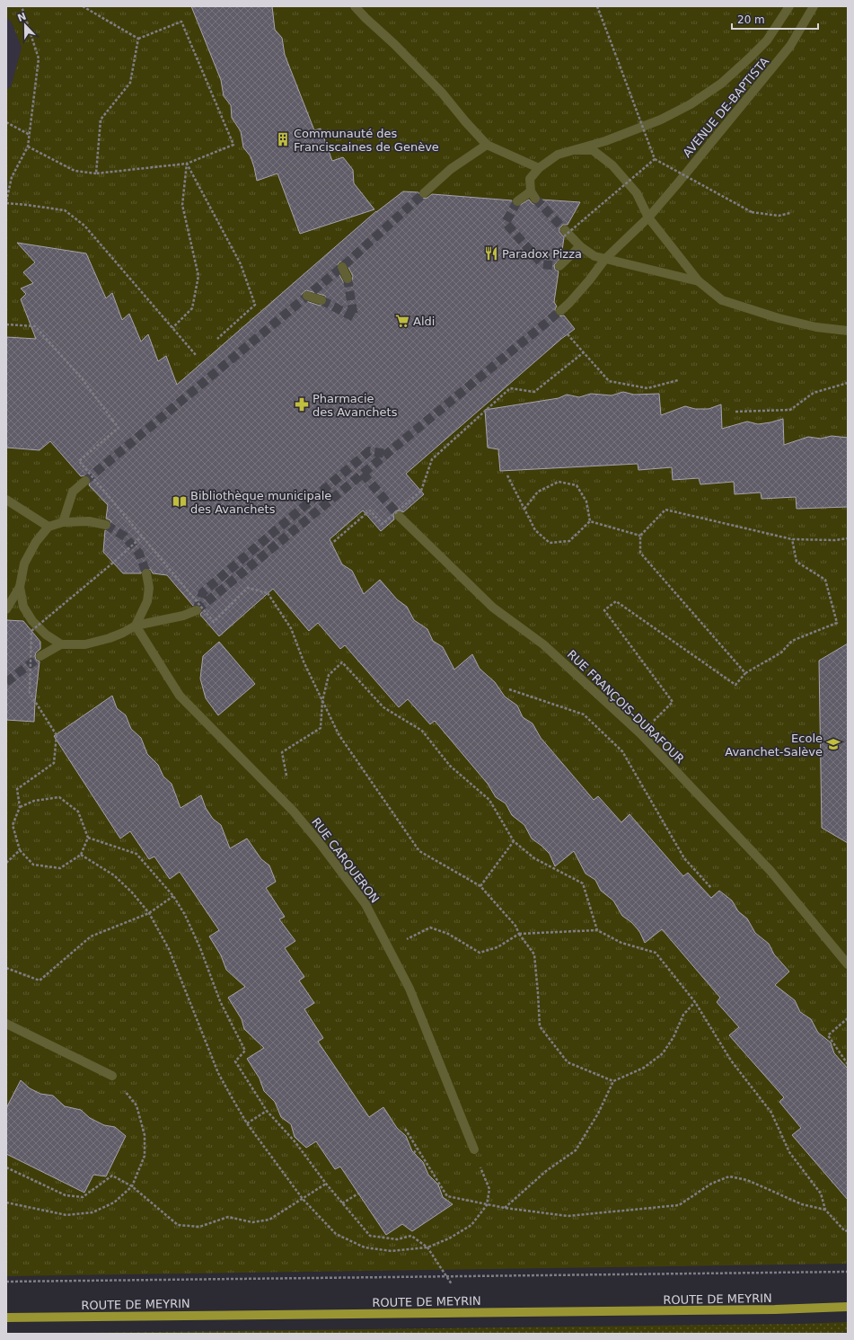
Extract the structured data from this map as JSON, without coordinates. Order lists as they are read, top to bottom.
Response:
{
  "streets": {
    "main road": ["ROUTE DE MEYRIN"],
    "street": ["AVENUE DE-BAPTISTA", "RUE FRANÇOIS-DURAFOUR", "RUE CARQUERON"]
  },
  "places": {
    "building": ["Communauté des Franciscaines de Genève"],
    "restaurant": ["Paradox Pizza"],
    "supermarket": ["Aldi"],
    "pharmacy": ["Pharmacie des Avanchets"],
    "library": ["Bibliothèque municipale des Avanchets"],
    "school or university": ["Ecole Avanchet-Salève"]
  },
  "scale_bar": "20 m",
  "north": "top"
}
